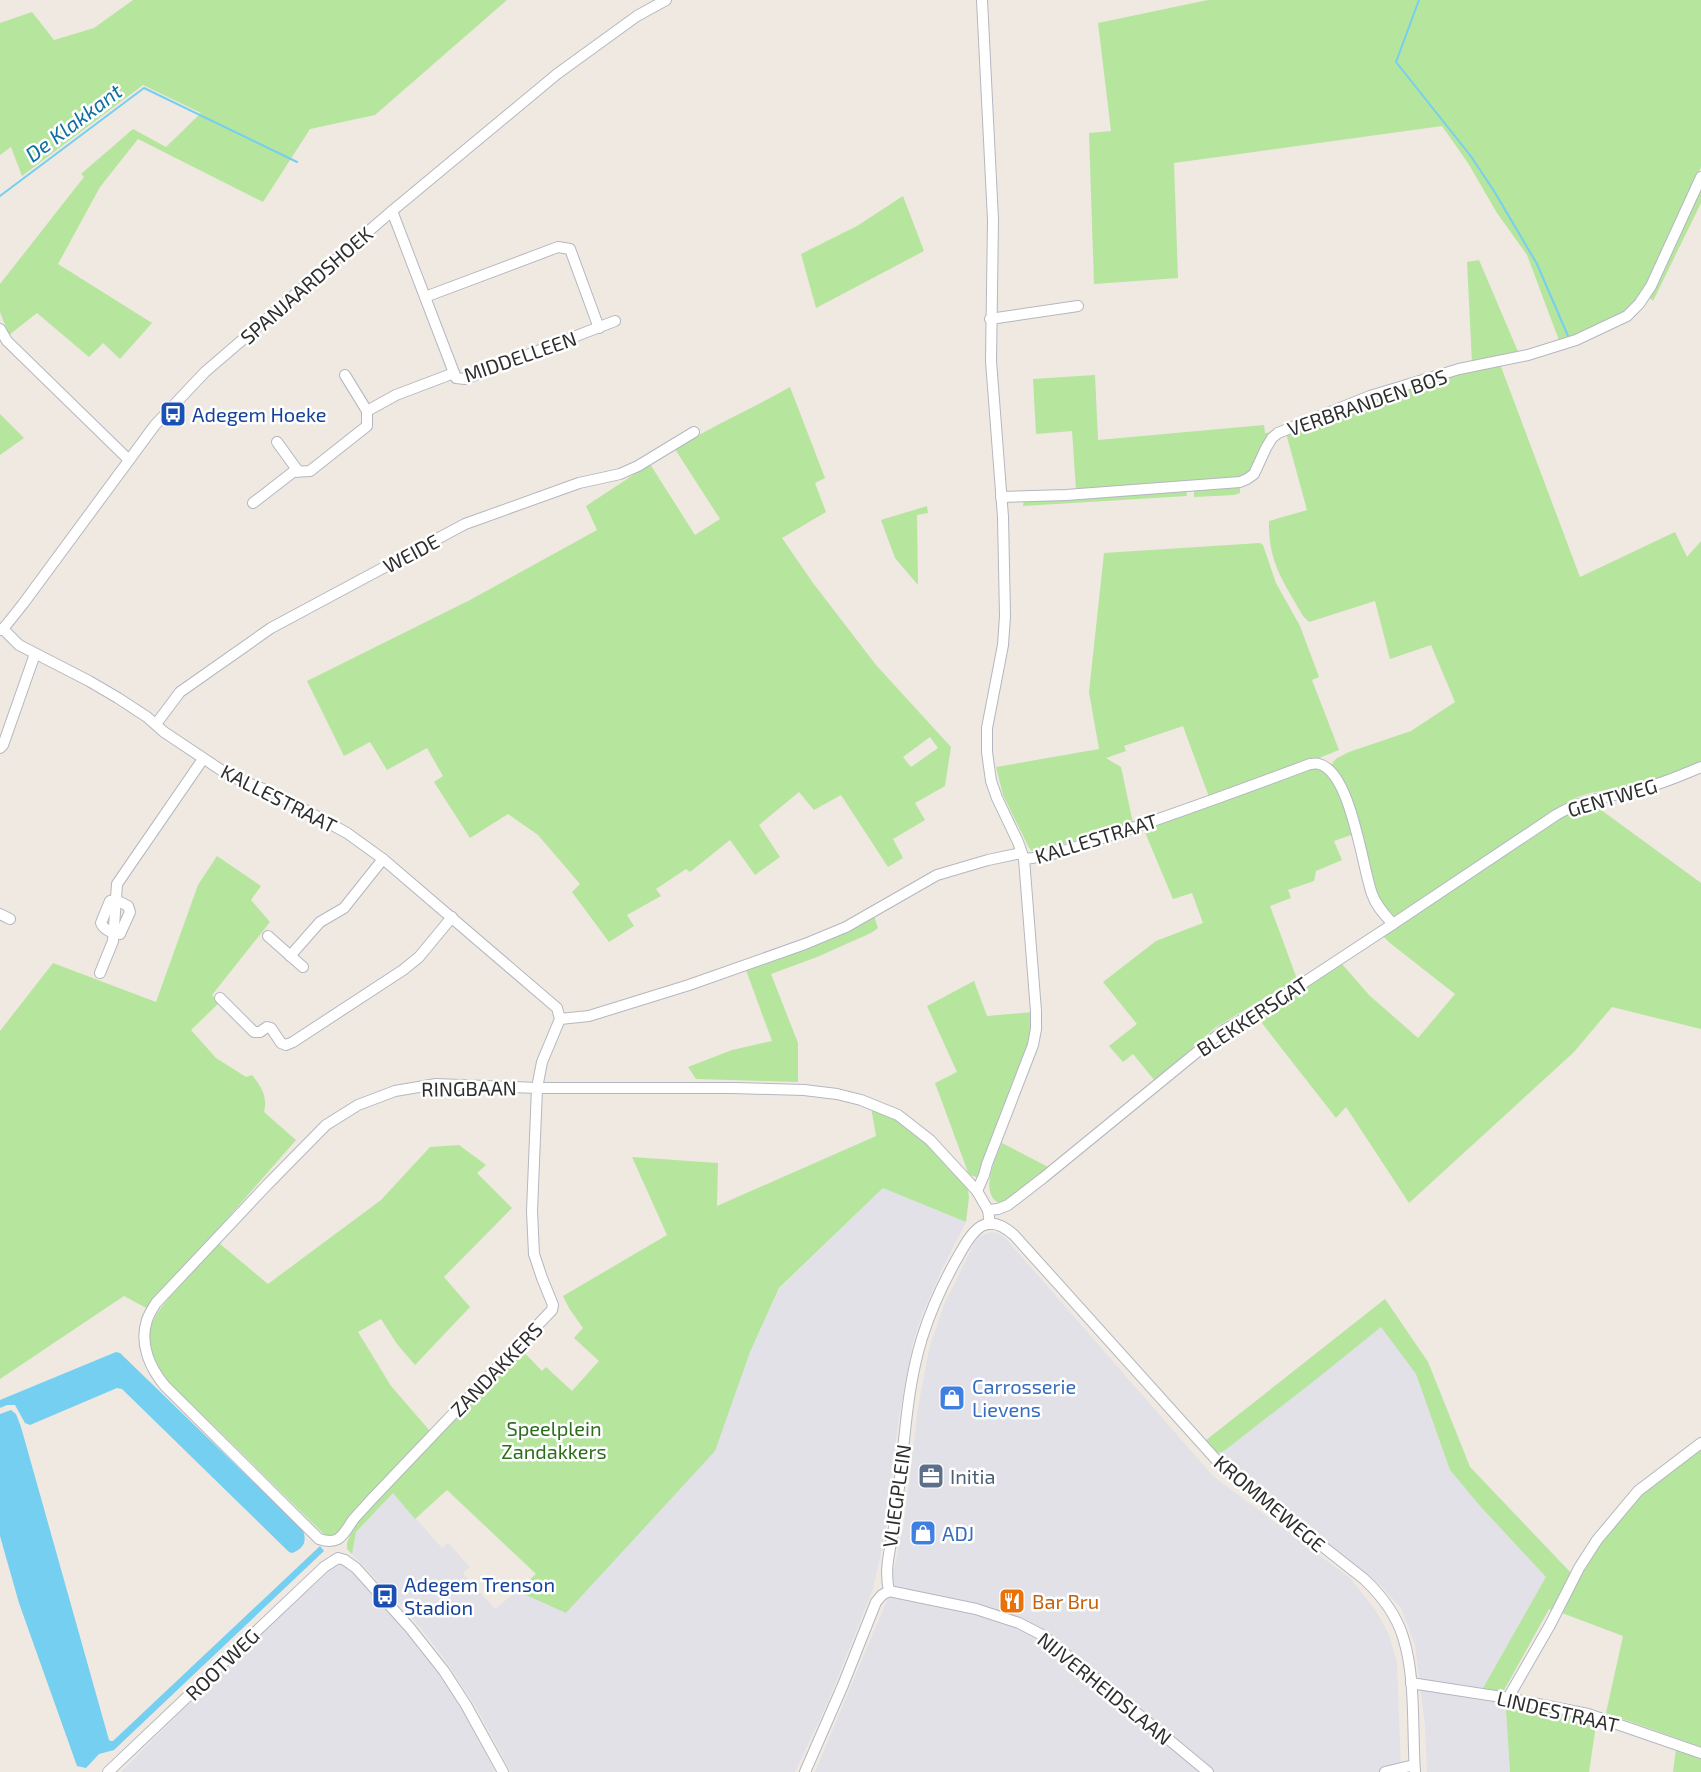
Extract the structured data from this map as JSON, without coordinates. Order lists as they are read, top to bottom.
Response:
{
  "streets": {
    "street": [
      "SPANJAARDSHOEK",
      "MIDDELLEEN",
      "VERBRANDEN BOS",
      "WEIDE",
      "GENTWEG",
      "KALLESTRAAT",
      "BLEKKERSGAT",
      "RINGBAAN",
      "ZANDAKKERS",
      "VLIEGPLEIN",
      "KROMMEWEGE",
      "ROOTWEG",
      "NIJVERHEIDSLAAN",
      "LINDESTRAAT"
    ]
  },
  "crossings": [
    ["SPANJAARDSHOEK", "MIDDELLEEN"],
    ["SPANJAARDSHOEK", "KALLESTRAAT"],
    ["WEIDE", "KALLESTRAAT"],
    ["GENTWEG", "BLEKKERSGAT"],
    ["KALLESTRAAT", "BLEKKERSGAT"],
    ["KALLESTRAAT", "RINGBAAN"],
    ["BLEKKERSGAT", "RINGBAAN"],
    ["RINGBAAN", "ZANDAKKERS"],
    ["RINGBAAN", "VLIEGPLEIN"],
    ["RINGBAAN", "KROMMEWEGE"],
    ["VLIEGPLEIN", "KROMMEWEGE"],
    ["VLIEGPLEIN", "NIJVERHEIDSLAAN"],
    ["KROMMEWEGE", "LINDESTRAAT"]
  ],
  "water": ["De Klakkant"],
  "parks": ["Speelplein Zandakkers"],
  "places": {
    "bus stop": ["Adegem Hoeke", "Adegem Trenson Stadion"],
    "shop": ["Carrosserie Lievens", "ADJ"],
    "office": ["Initia"],
    "restaurant": ["Bar Bru"]
  }
}
